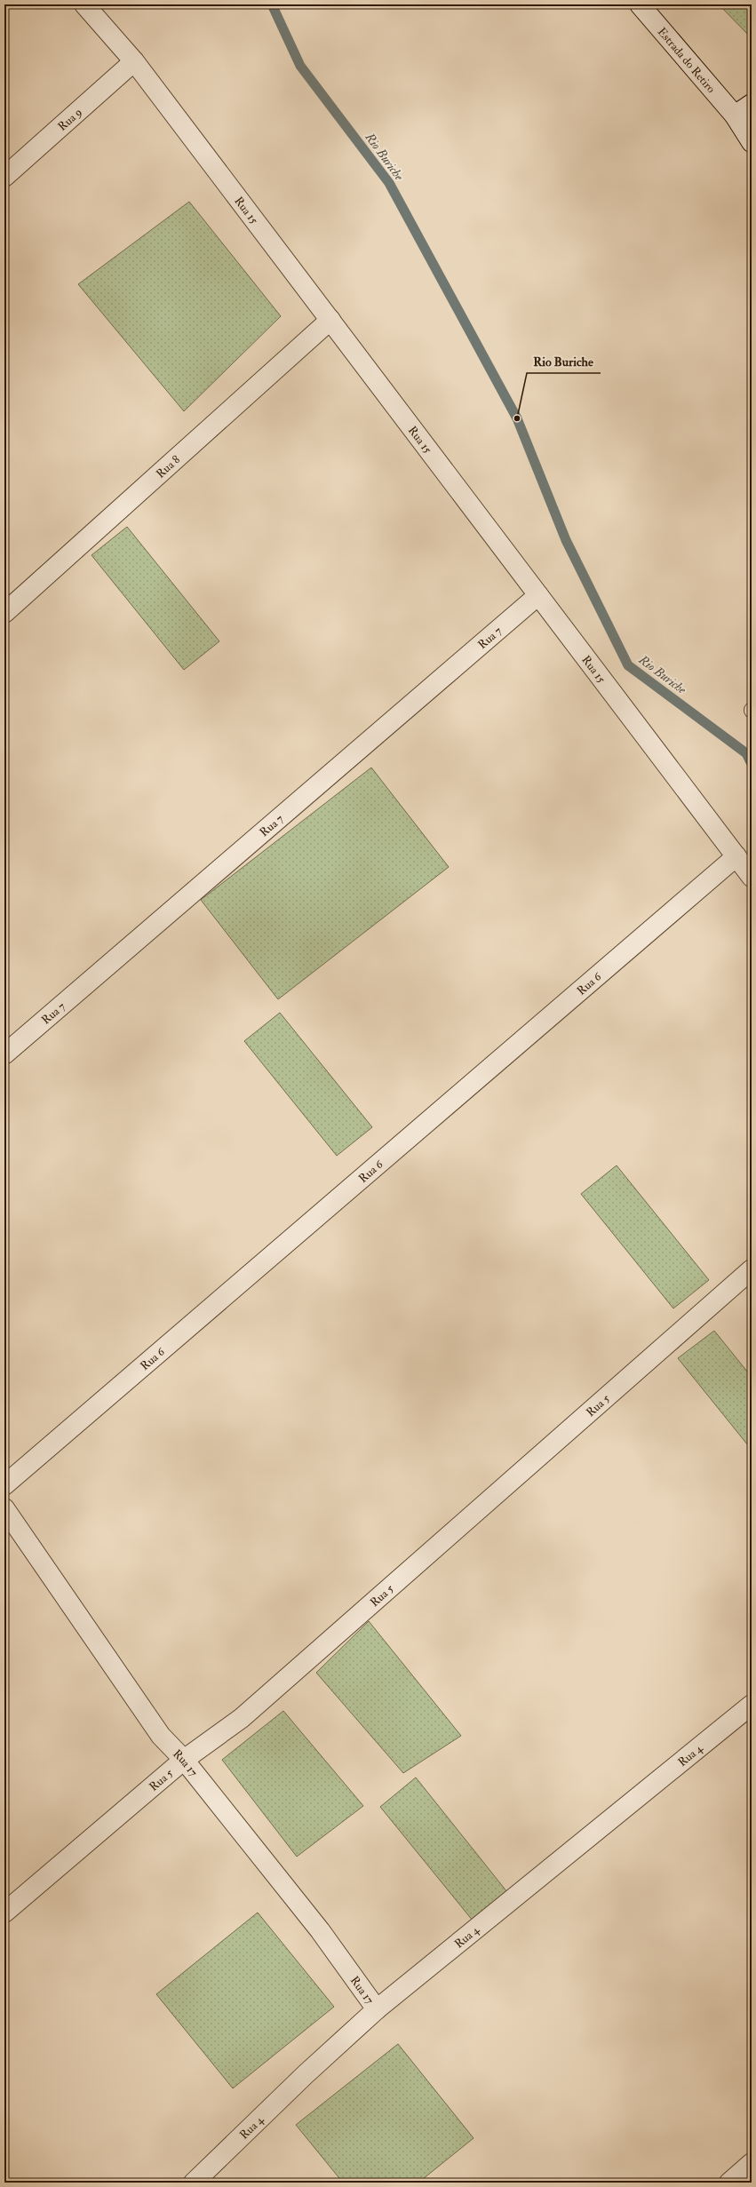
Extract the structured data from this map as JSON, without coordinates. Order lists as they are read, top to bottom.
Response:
{
  "streets": {
    "street": [
      "Estrada do Retiro",
      "Rua 9",
      "Rua 15",
      "Rua 8",
      "Rua 7",
      "Rua 6",
      "Rua 5",
      "Rua 4",
      "Rua 17"
    ]
  },
  "crossings": [
    ["Rua 9", "Rua 15"],
    ["Rua 15", "Rua 8"],
    ["Rua 15", "Rua 7"],
    ["Rua 15", "Rua 6"],
    ["Rua 5", "Rua 17"],
    ["Rua 4", "Rua 17"]
  ],
  "water": ["Rio Buriche"],
  "places": ["Rio Buriche"]
}
